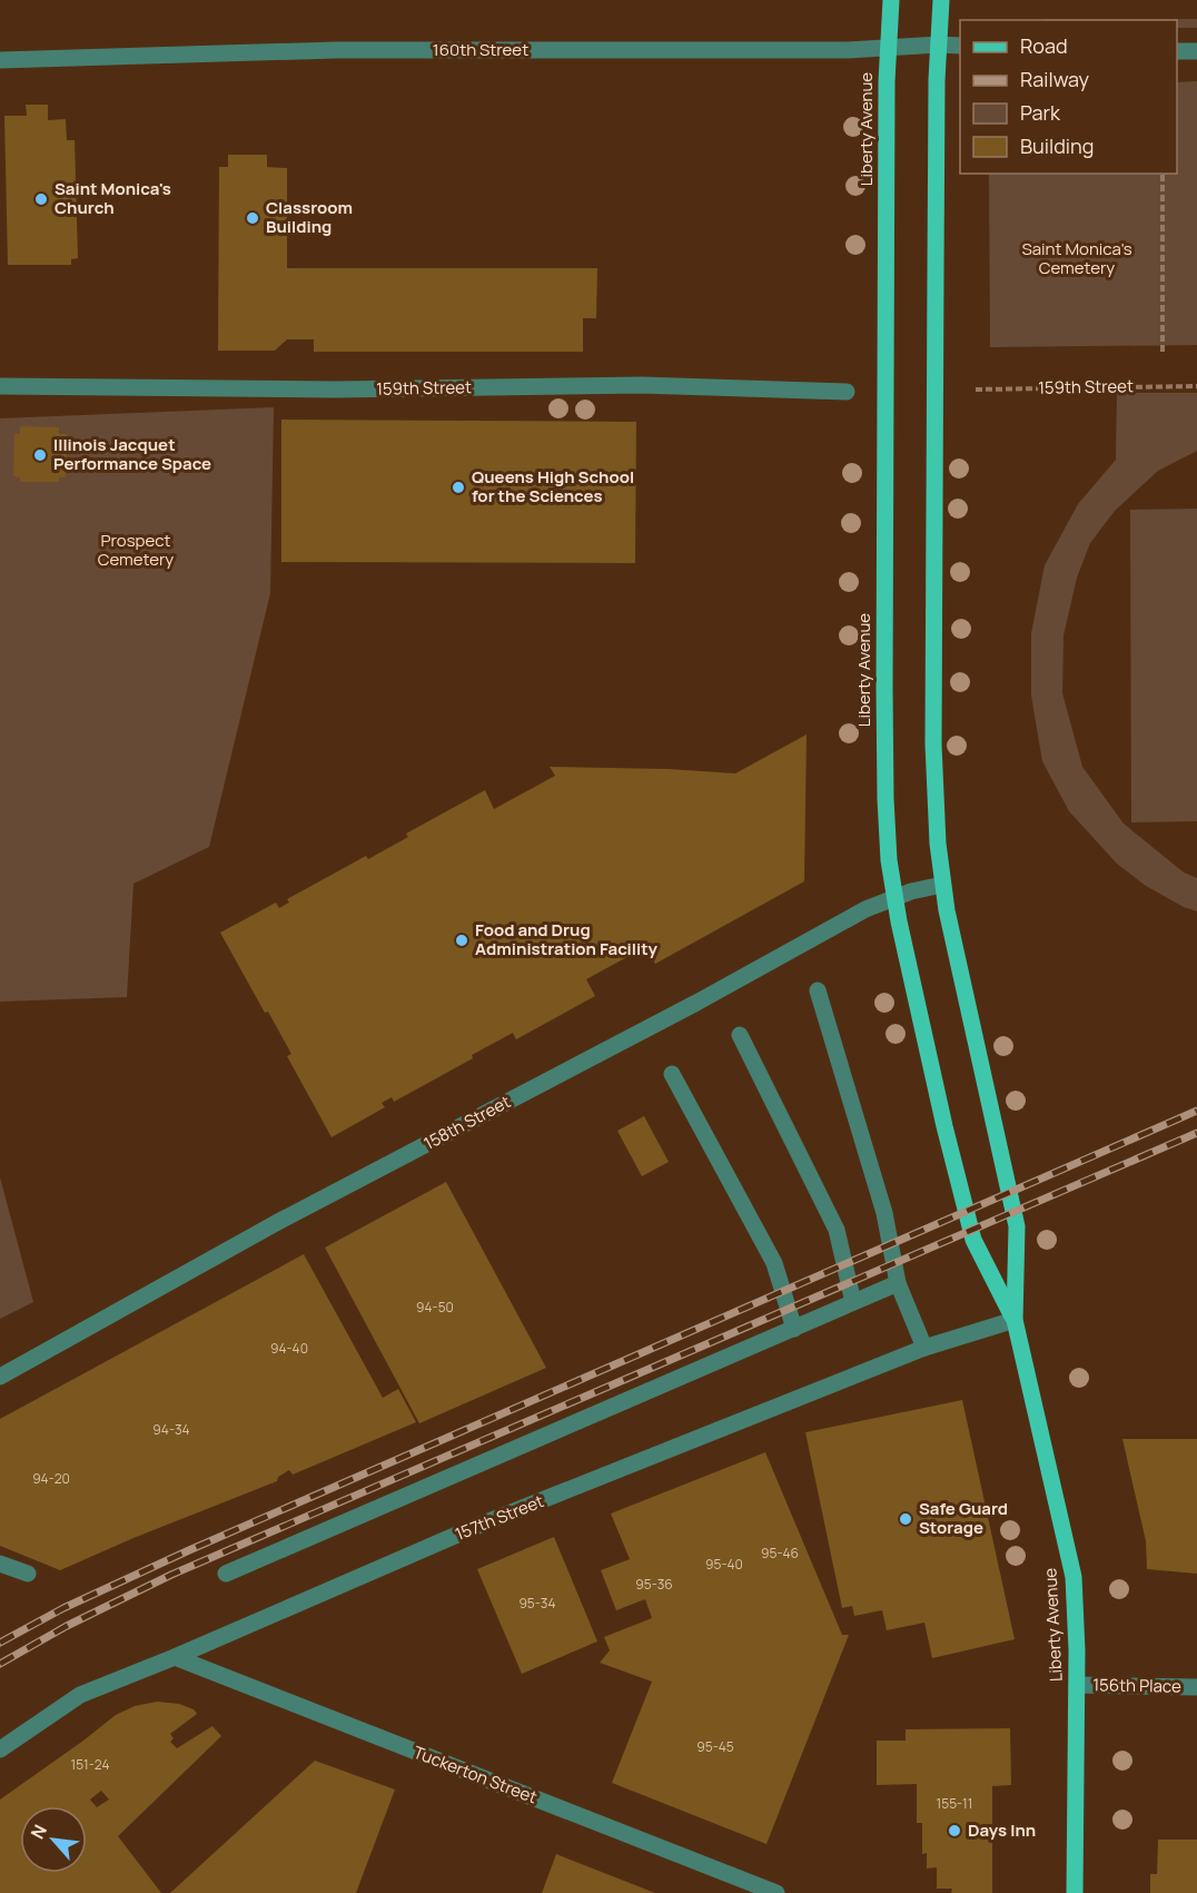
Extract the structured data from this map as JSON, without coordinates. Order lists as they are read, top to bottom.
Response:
{
  "streets": {
    "main road": ["Liberty Avenue"],
    "street": [
      "160th Street",
      "159th Street",
      "158th Street",
      "157th Street",
      "156th Place",
      "Tuckerton Street"
    ]
  },
  "crossings": [
    ["160th Street", "Liberty Avenue"],
    ["Liberty Avenue", "158th Street"],
    ["Liberty Avenue", "157th Street"],
    ["Liberty Avenue", "156th Place"],
    ["157th Street", "Tuckerton Street"]
  ],
  "parks": ["Saint Monica's Cemetery", "Prospect Cemetery"],
  "places": [
    "Saint Monica's Church",
    "Classroom Building",
    "Illinois Jacquet Performance Space",
    "Queens High School for the Sciences",
    "Food and Drug Administration Facility",
    "Safe Guard Storage",
    "Days Inn"
  ],
  "house_numbers": [
    "94-50",
    "94-40",
    "94-34",
    "94-20",
    "95-46",
    "95-40",
    "95-36",
    "95-34",
    "95-45",
    "151-24",
    "155-11"
  ],
  "legend": [
    "Road",
    "Railway",
    "Park",
    "Building"
  ],
  "north": "top left"
}
